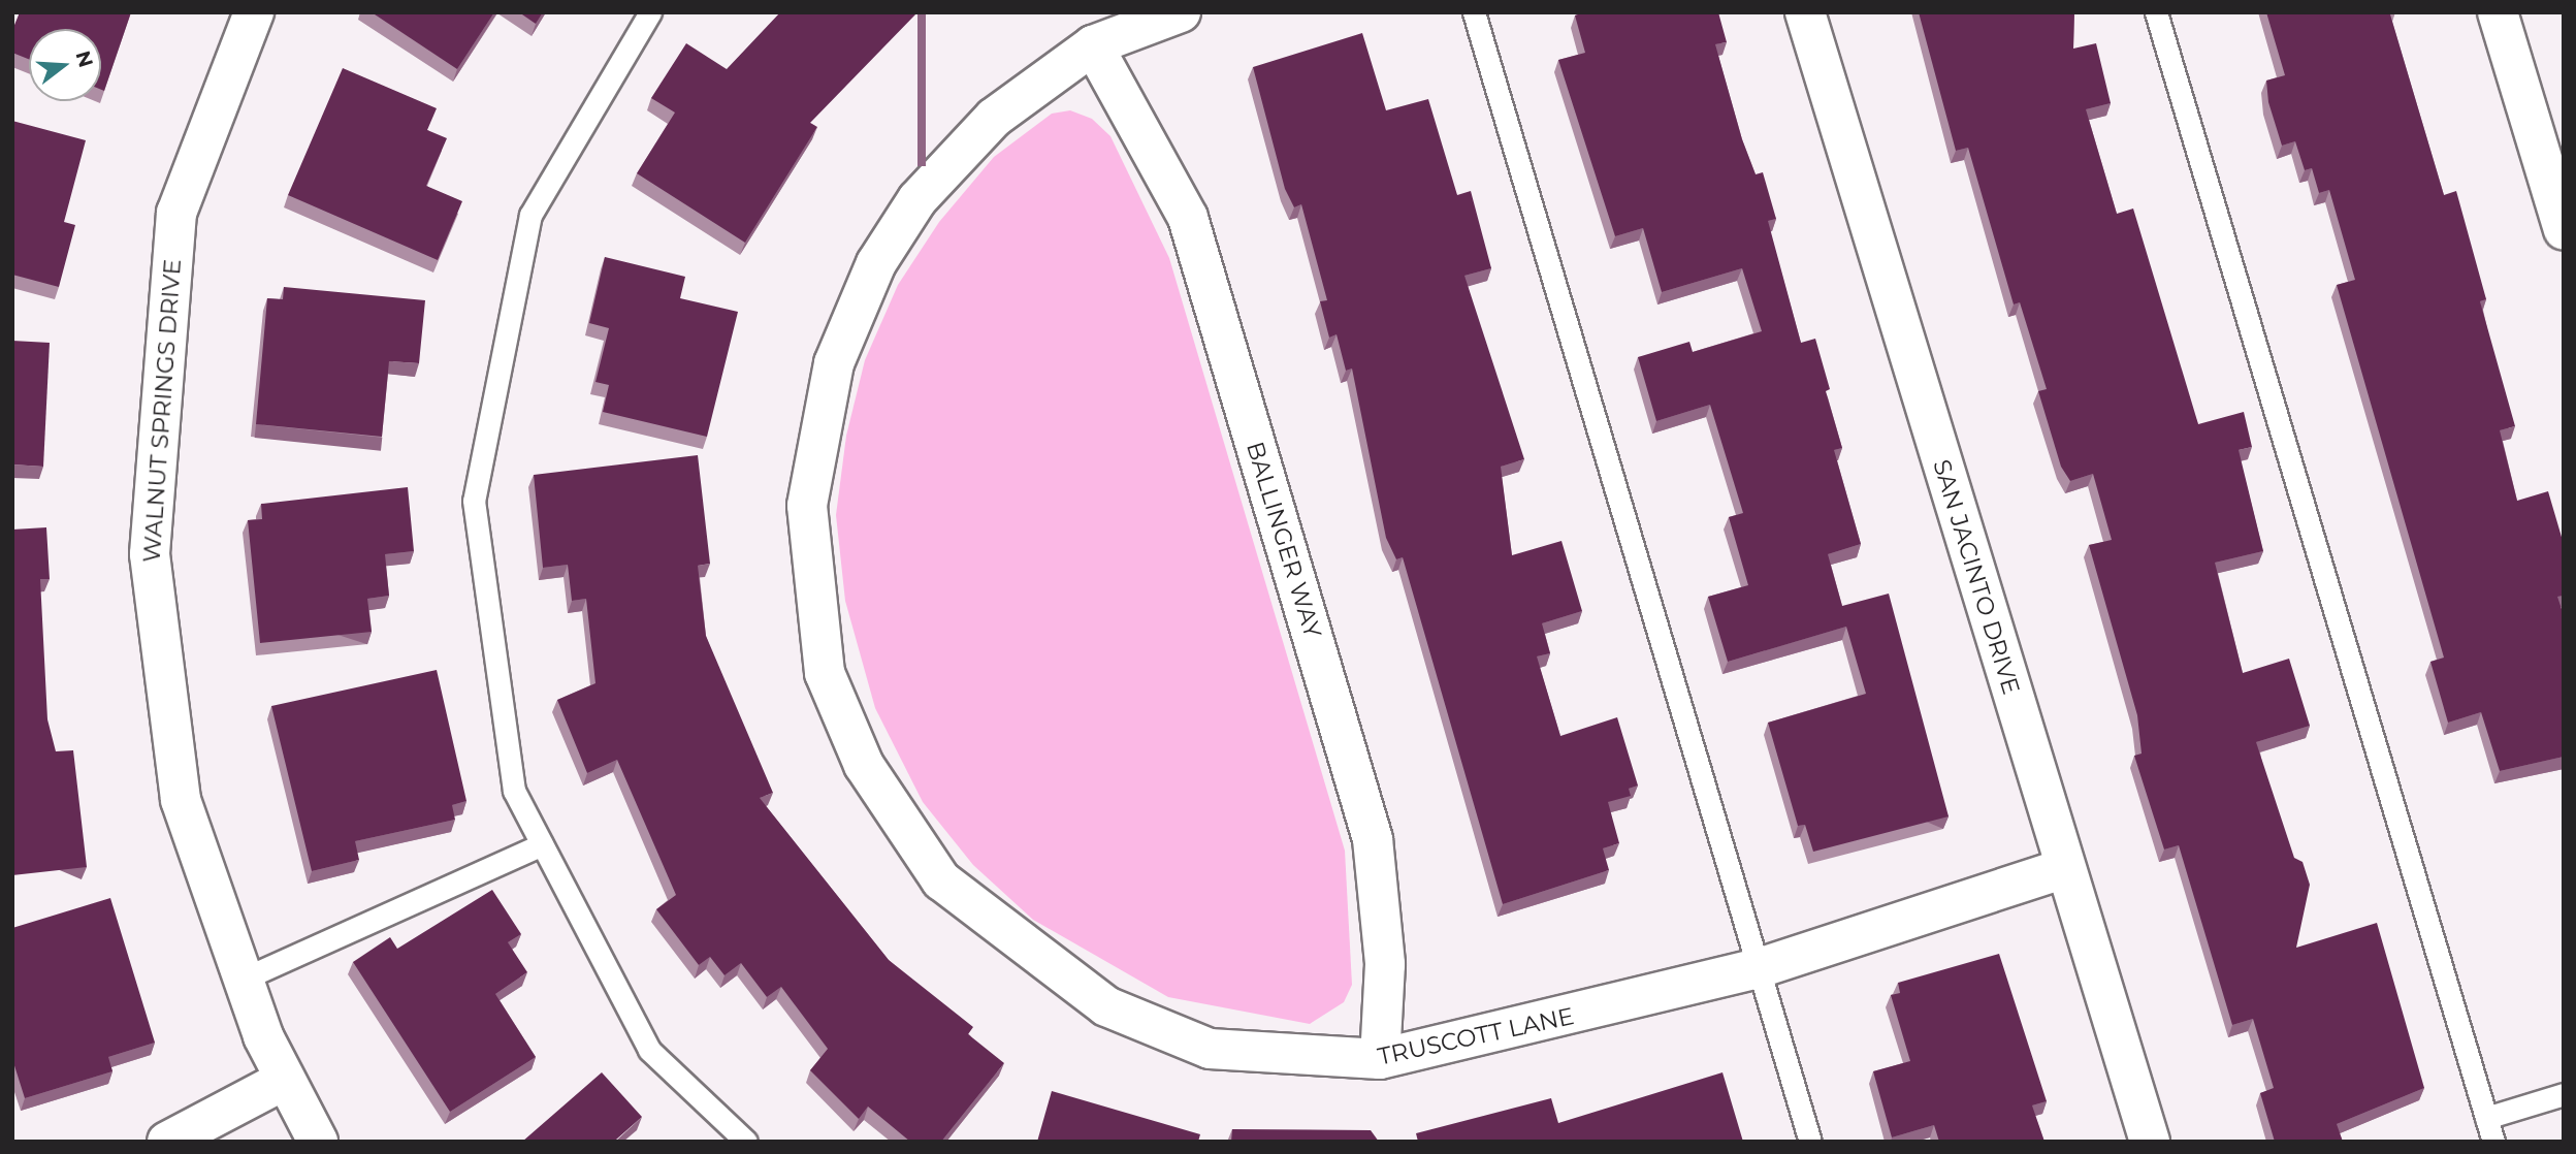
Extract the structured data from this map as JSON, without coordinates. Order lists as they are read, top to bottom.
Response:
{
  "streets": {
    "street": [
      "WALNUT SPRINGS DRIVE",
      "BALLINGER WAY",
      "SAN JACINTO DRIVE",
      "TRUSCOTT LANE"
    ]
  },
  "crossings": [
    ["BALLINGER WAY", "TRUSCOTT LANE"],
    ["SAN JACINTO DRIVE", "TRUSCOTT LANE"]
  ],
  "north": "right"
}
